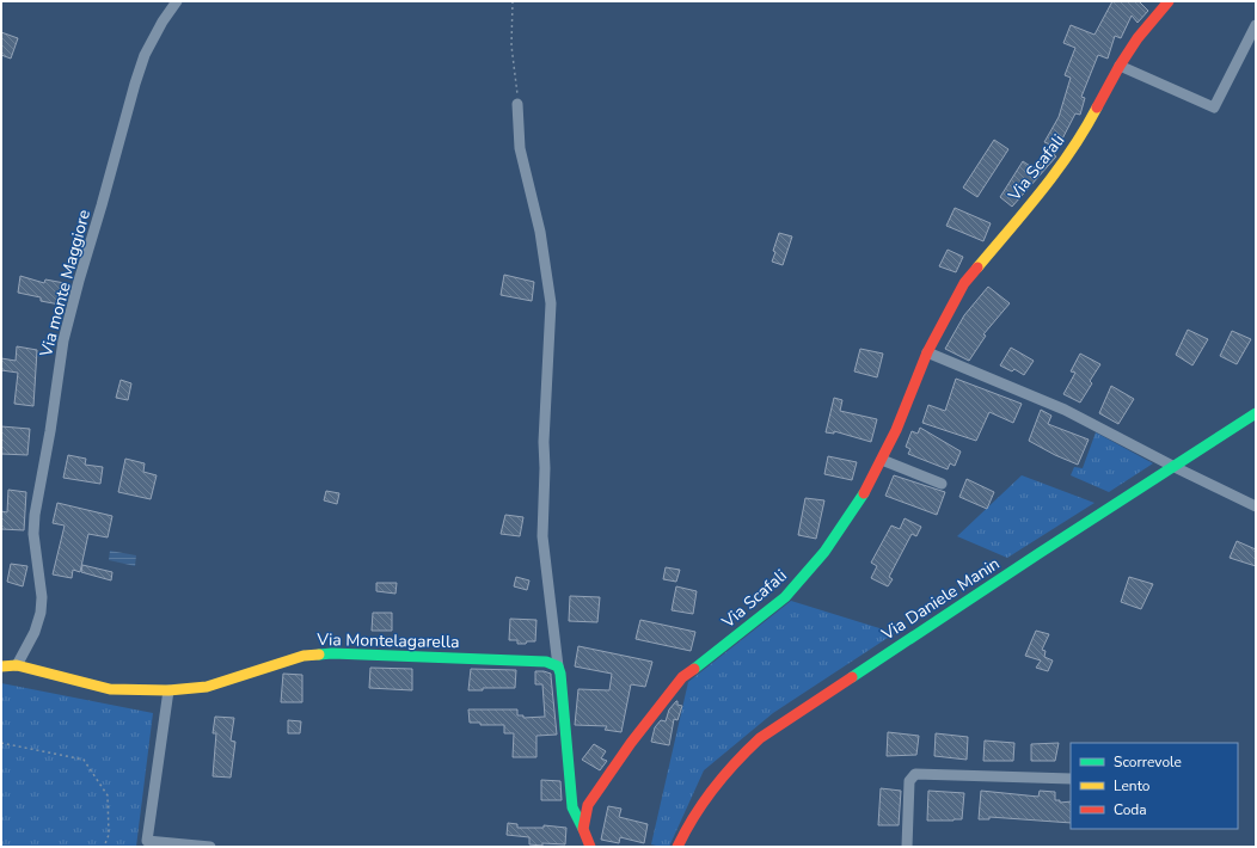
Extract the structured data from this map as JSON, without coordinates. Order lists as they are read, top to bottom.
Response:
{
  "streets": {
    "street": [
      "Via Scafali",
      "Via monte Maggiore",
      "Via Daniele Manin",
      "Via Montelagarella"
    ]
  },
  "crossings": [
    ["Via monte Maggiore", "Via Montelagarella"]
  ],
  "legend": ["Scorrevole", "Lento", "Coda"]
}
